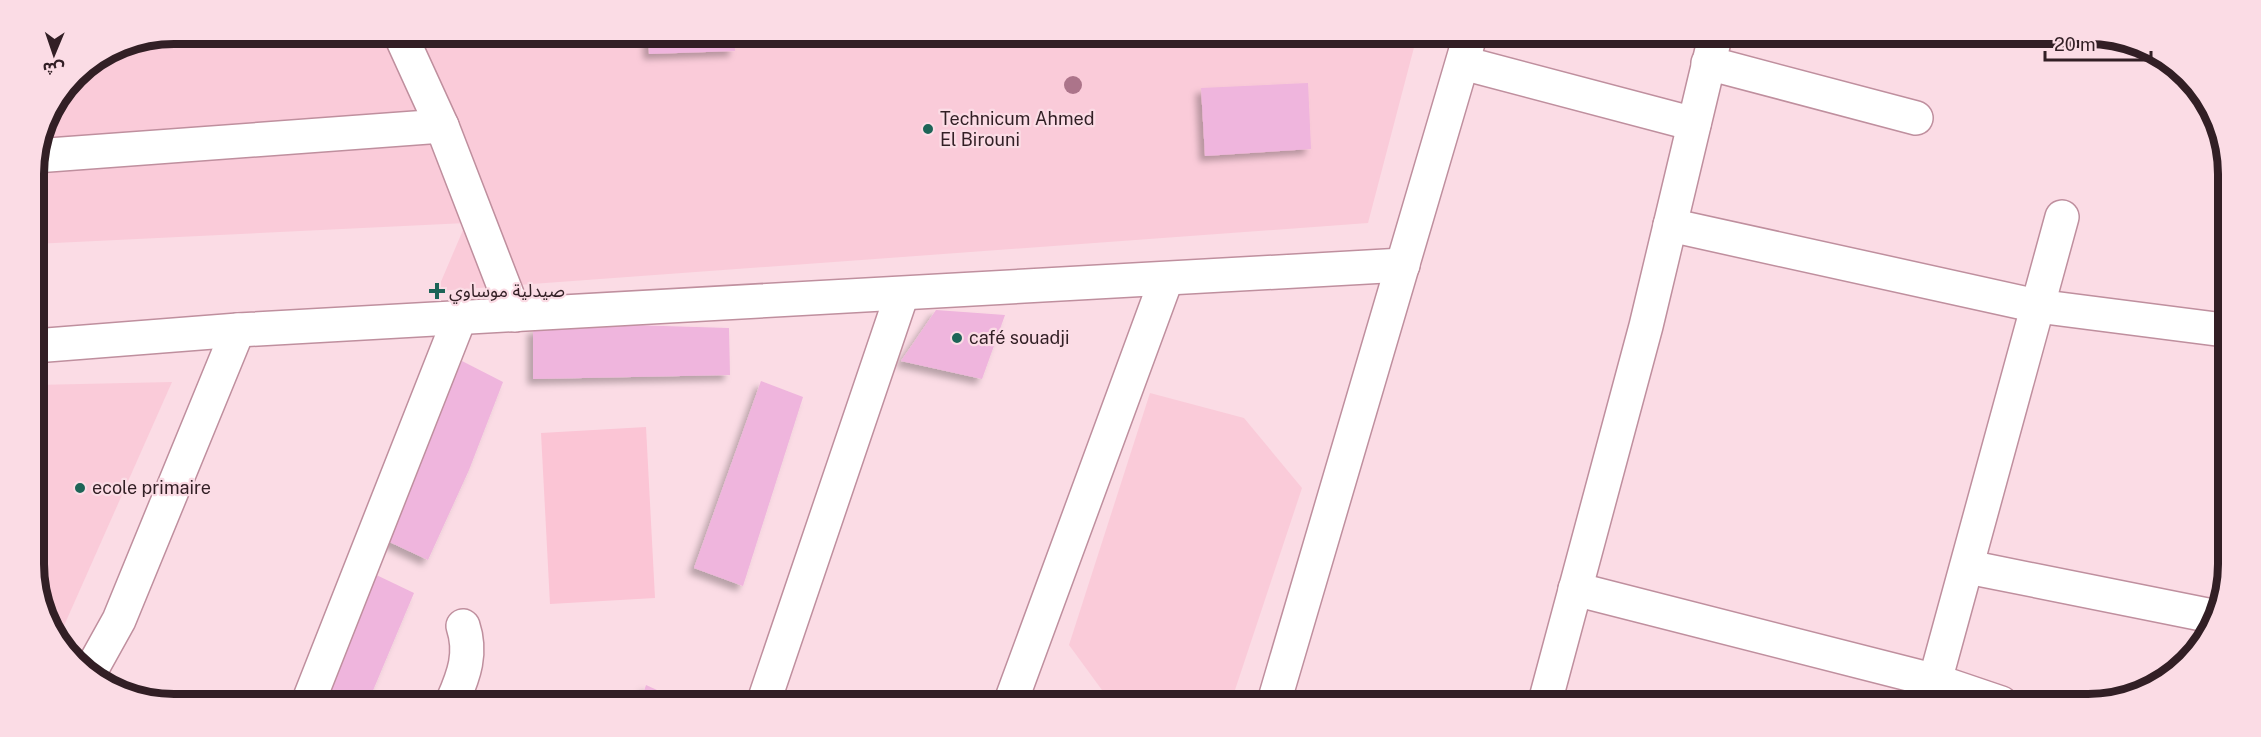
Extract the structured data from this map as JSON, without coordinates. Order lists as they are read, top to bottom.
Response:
{
  "places": {
    "other": ["Technicum Ahmed El Birouni", "café souadji", "ecole primaire"],
    "health": ["صيدلية موساوي"]
  },
  "scale_bar": "20 m",
  "north": "bottom"
}
